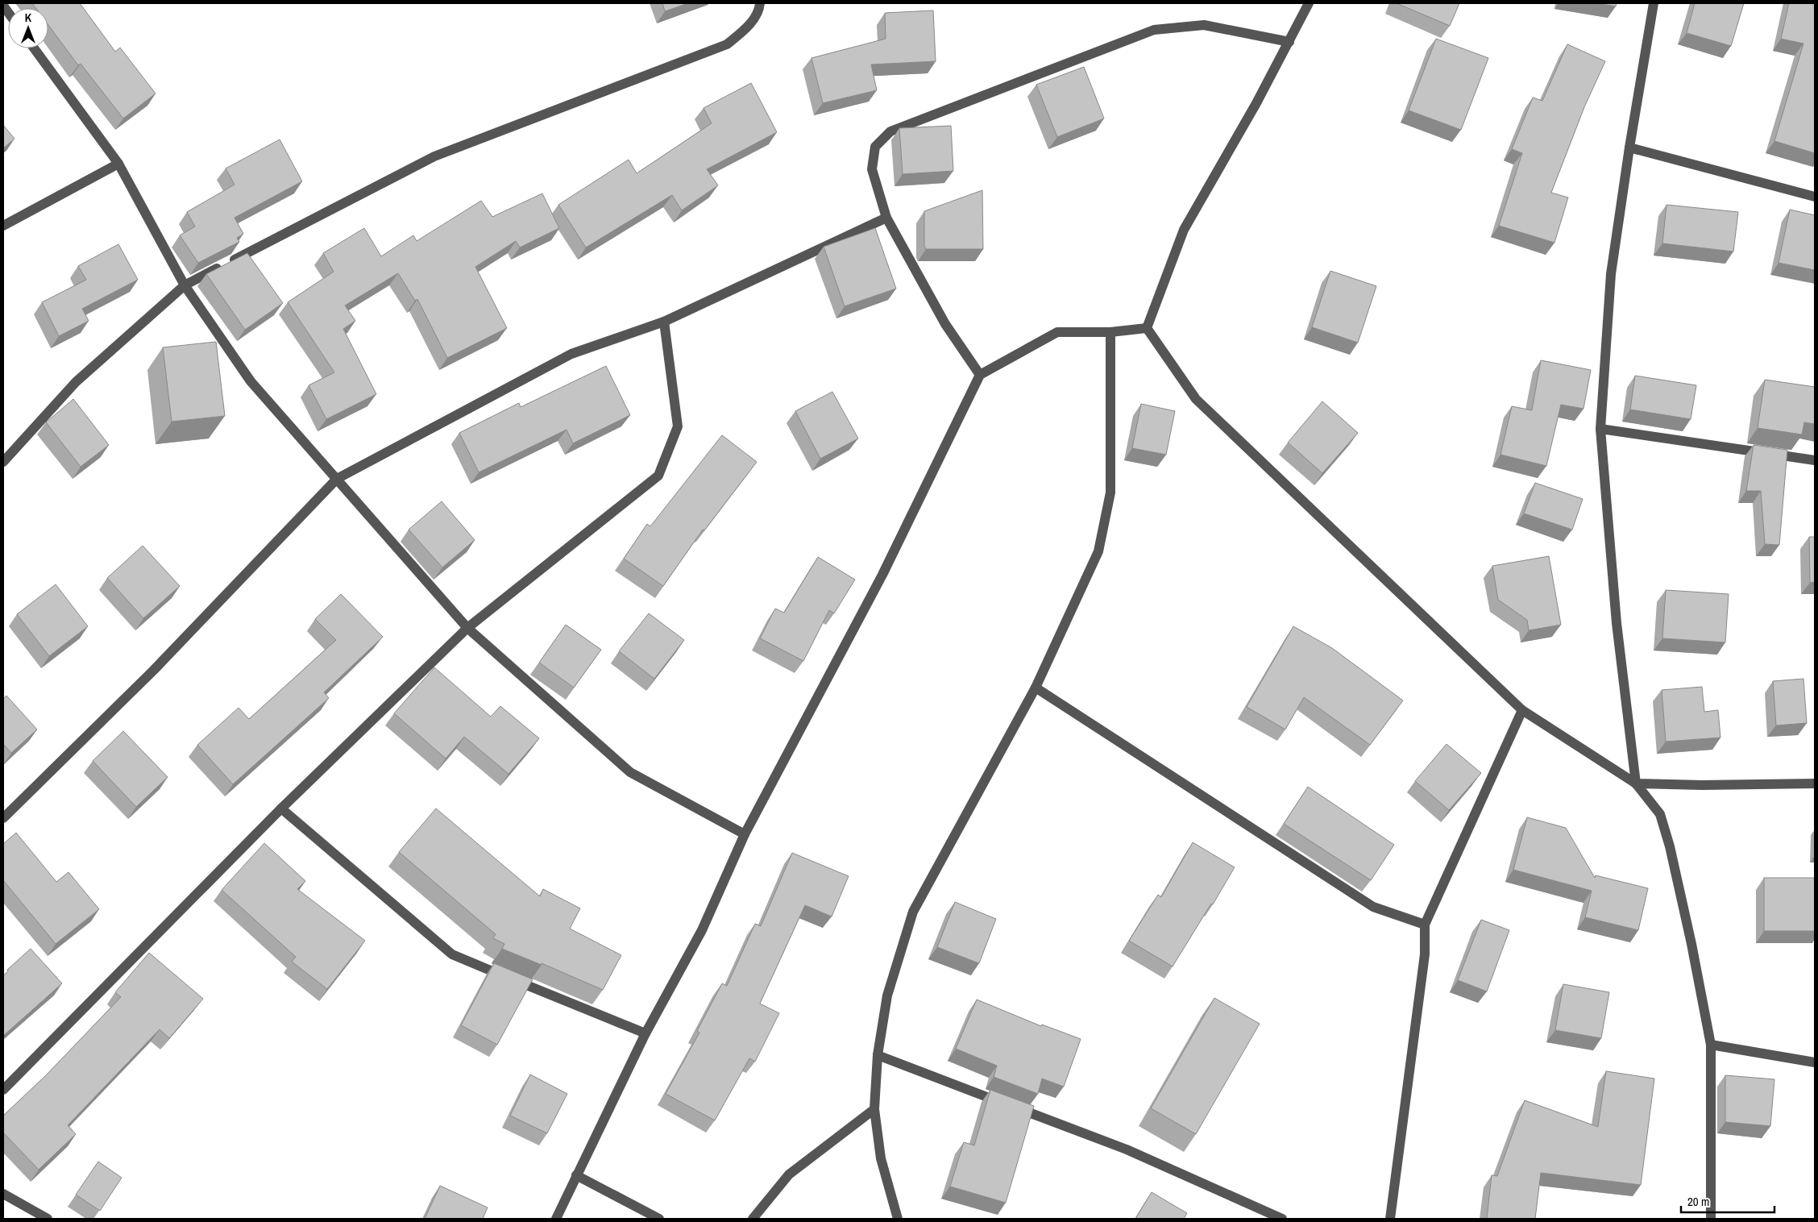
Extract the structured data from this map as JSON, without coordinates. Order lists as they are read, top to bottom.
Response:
{
  "scale_bar": "20 m",
  "north": "top"
}
